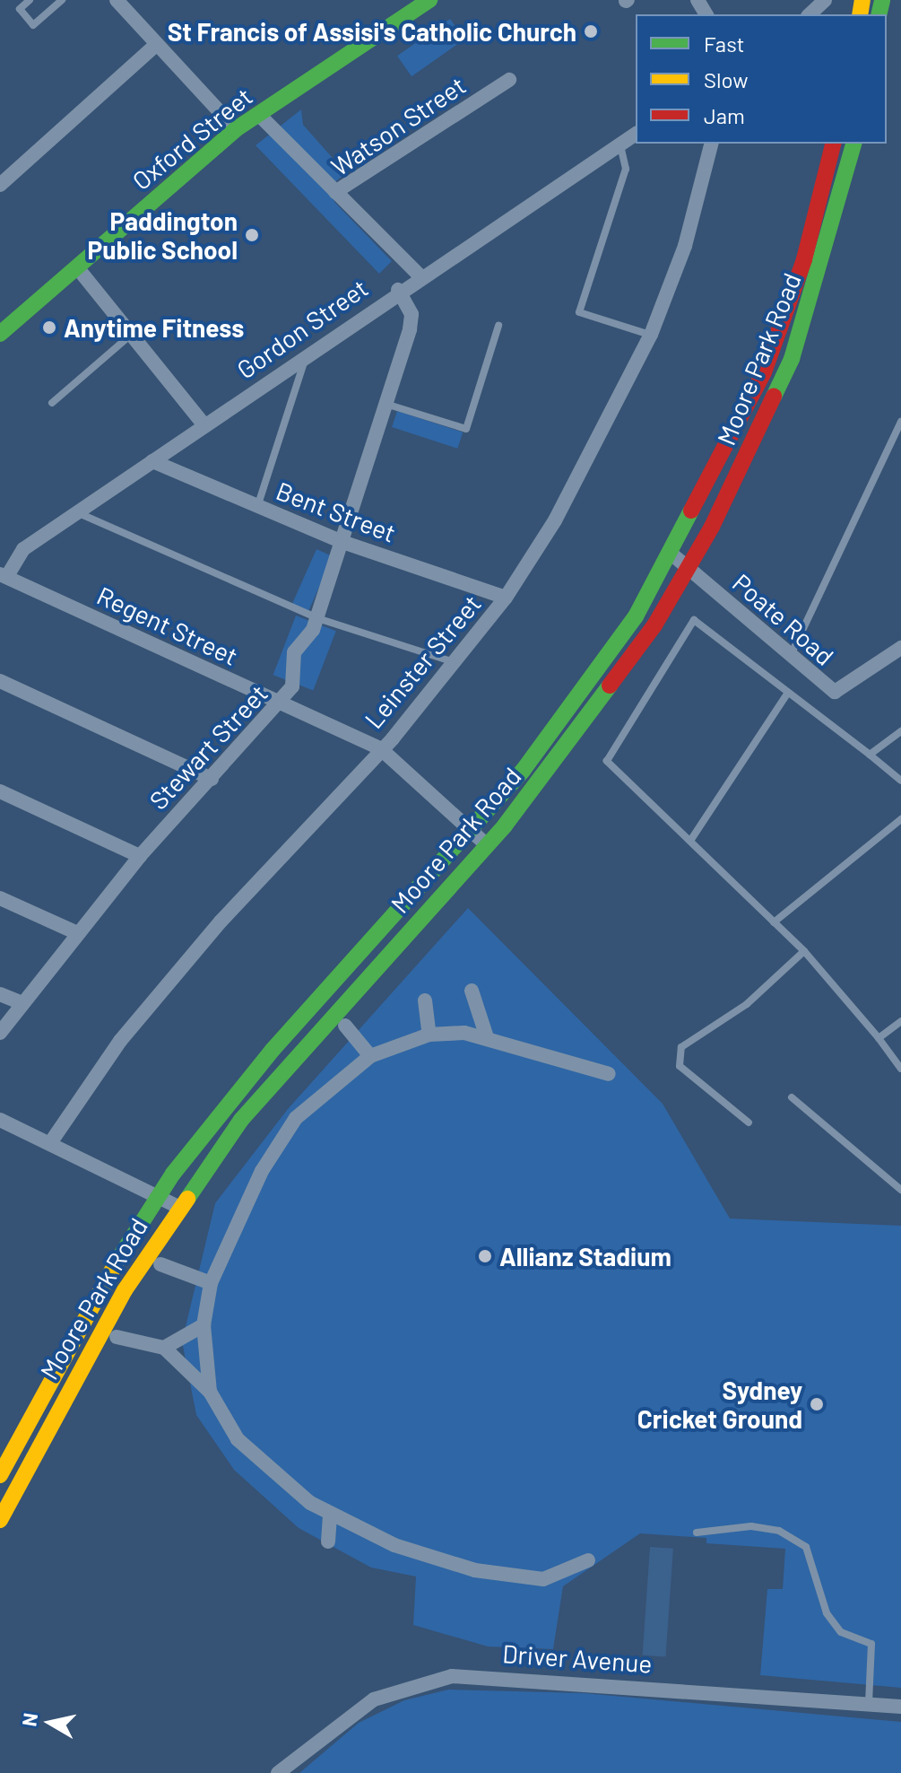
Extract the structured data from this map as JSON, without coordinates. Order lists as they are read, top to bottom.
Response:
{
  "streets": {
    "main road": ["Oxford Street", "Moore Park Road"],
    "street": [
      "Watson Street",
      "Gordon Street",
      "Bent Street",
      "Poate Road",
      "Regent Street",
      "Leinster Street",
      "Stewart Street",
      "Driver Avenue"
    ]
  },
  "crossings": [
    ["Watson Street", "Gordon Street"],
    ["Gordon Street", "Bent Street"],
    ["Gordon Street", "Regent Street"],
    ["Gordon Street", "Stewart Street"],
    ["Moore Park Road", "Poate Road"],
    ["Moore Park Road", "Regent Street"],
    ["Bent Street", "Leinster Street"],
    ["Bent Street", "Stewart Street"],
    ["Regent Street", "Leinster Street"],
    ["Regent Street", "Stewart Street"]
  ],
  "places": [
    "St Francis of Assisi's Catholic Church",
    "Paddington Public School",
    "Anytime Fitness",
    "Allianz Stadium",
    "Sydney Cricket Ground"
  ],
  "legend": ["Fast", "Slow", "Jam"],
  "north": "left"
}
